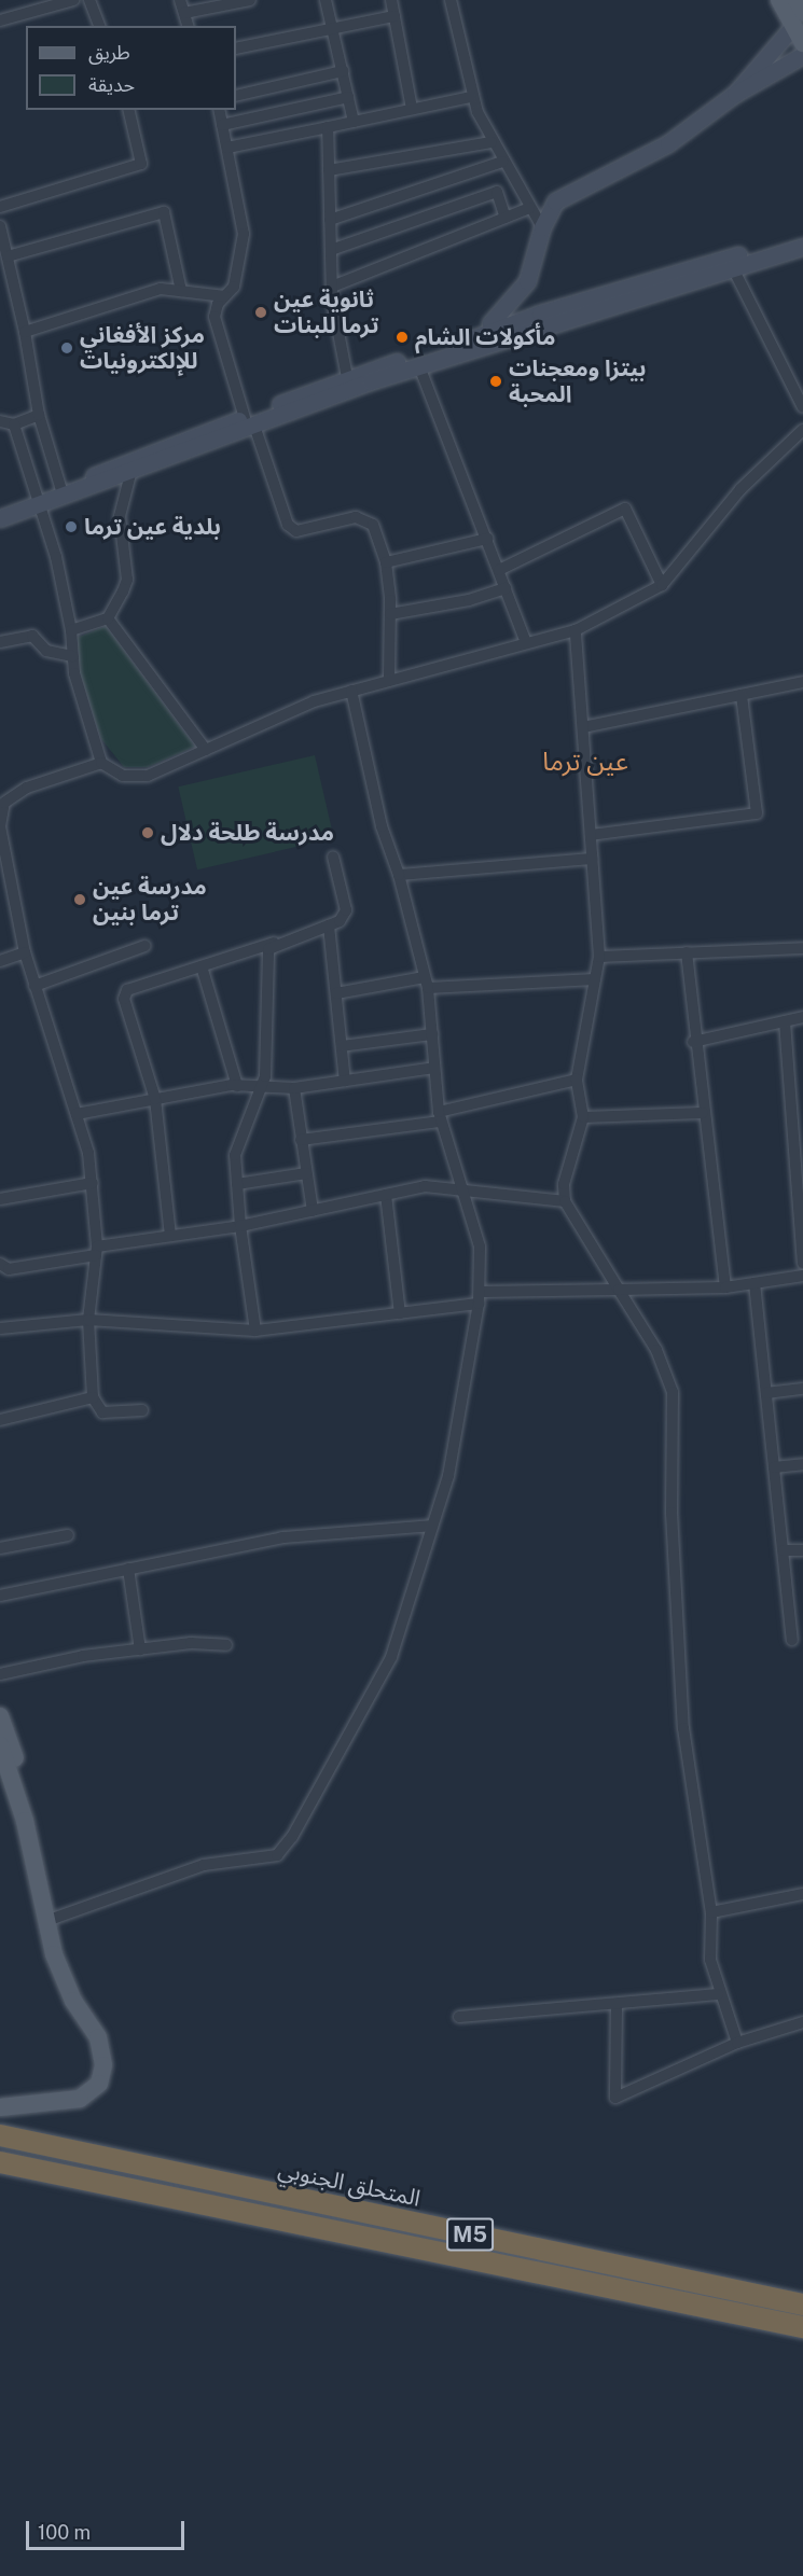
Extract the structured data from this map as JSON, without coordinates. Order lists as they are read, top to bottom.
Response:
{
  "streets": {
    "highway": ["المتحلق الجنوبي", "M5"]
  },
  "districts": ["عين ترما"],
  "places": [
    "ثانوية عين ترما للبنات",
    "مأكولات الشام",
    "مركز الأفغاني للإلكترونيات",
    "بيتزا ومعجنات المحبة",
    "بلدية عين ترما",
    "مدرسة طلحة دلال",
    "مدرسة عين ترما بنين"
  ],
  "legend": ["طريق", "حديقة"],
  "scale_bar": "100 m"
}
